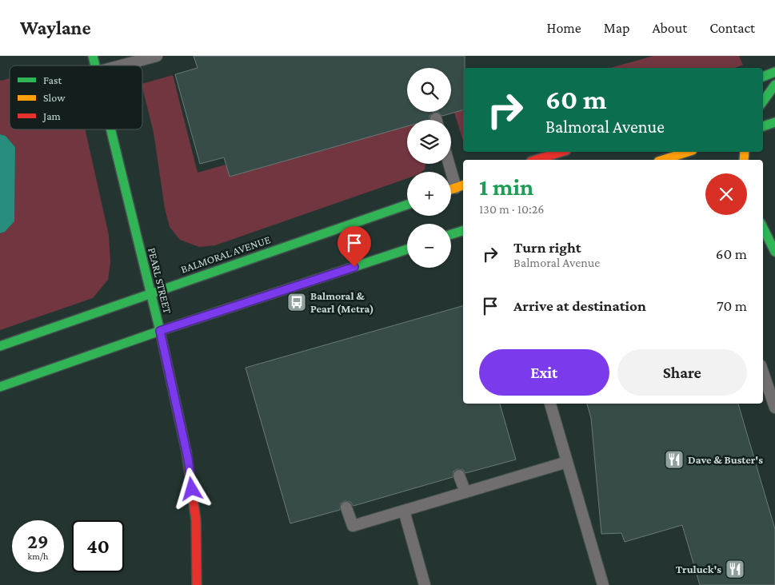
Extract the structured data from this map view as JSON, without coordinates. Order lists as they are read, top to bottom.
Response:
{
  "streets": {
    "main road": ["BALMORAL AVENUE", "PEARL STREET"]
  },
  "crossings": [
    ["BALMORAL AVENUE", "PEARL STREET"]
  ],
  "places": {
    "bus stop": ["Balmoral & Pearl (Metra)"],
    "restaurant": ["Dave & Buster's", "Truluck's"]
  },
  "legend": ["Fast", "Slow", "Jam"],
  "page": {
    "header": "Waylane",
    "nav": [
      "Home",
      "Map",
      "About",
      "Contact"
    ],
    "map_buttons": ["+", "−"],
    "turn": ["60 m", "Balmoral Avenue"],
    "heading": ["1 min", "130 m · 10:26"],
    "list": [
      {
        "name": "Turn right",
        "note": "Balmoral Avenue",
        "value": "60 m"
      },
      {
        "name": "Arrive at destination",
        "value": "70 m"
      }
    ],
    "buttons": ["Exit", "Share"],
    "speed": "29 km/h",
    "limit": "40"
  }
}
